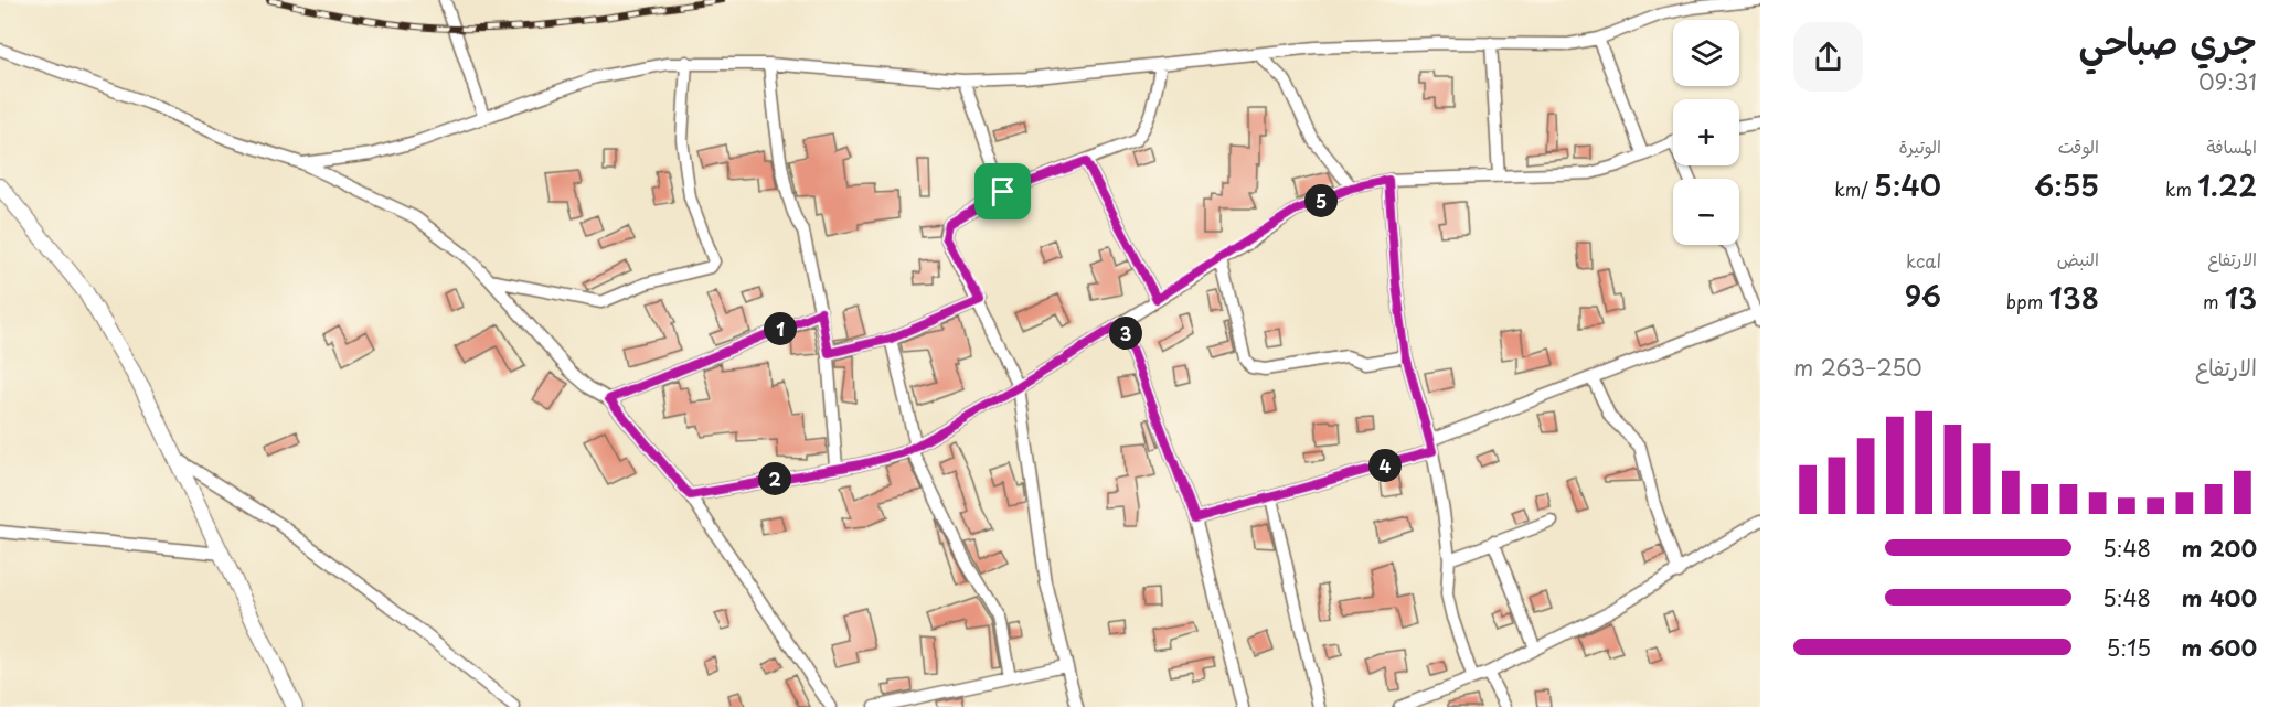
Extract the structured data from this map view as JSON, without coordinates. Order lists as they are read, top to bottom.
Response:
{
  "page": {
    "heading": ["جري صباحي", "09:31"],
    "map_buttons": ["+", "−"],
    "stats": [
      ["المسافة", "1.22 km"],
      ["الوقت", "6:55"],
      ["الوتيرة", "5:40 /km"],
      ["الارتفاع", "13 m"],
      ["النبض", "138 bpm"],
      ["kcal", "96"]
    ],
    "pins": [
      "5",
      "1",
      "3",
      "4",
      "2"
    ],
    "chart": ["الارتفاع", "250–263 m"],
    "list": [
      {
        "name": "200 m",
        "note": "5:48"
      },
      {
        "name": "400 m",
        "note": "5:48"
      },
      {
        "name": "600 m",
        "note": "5:15"
      }
    ]
  }
}
